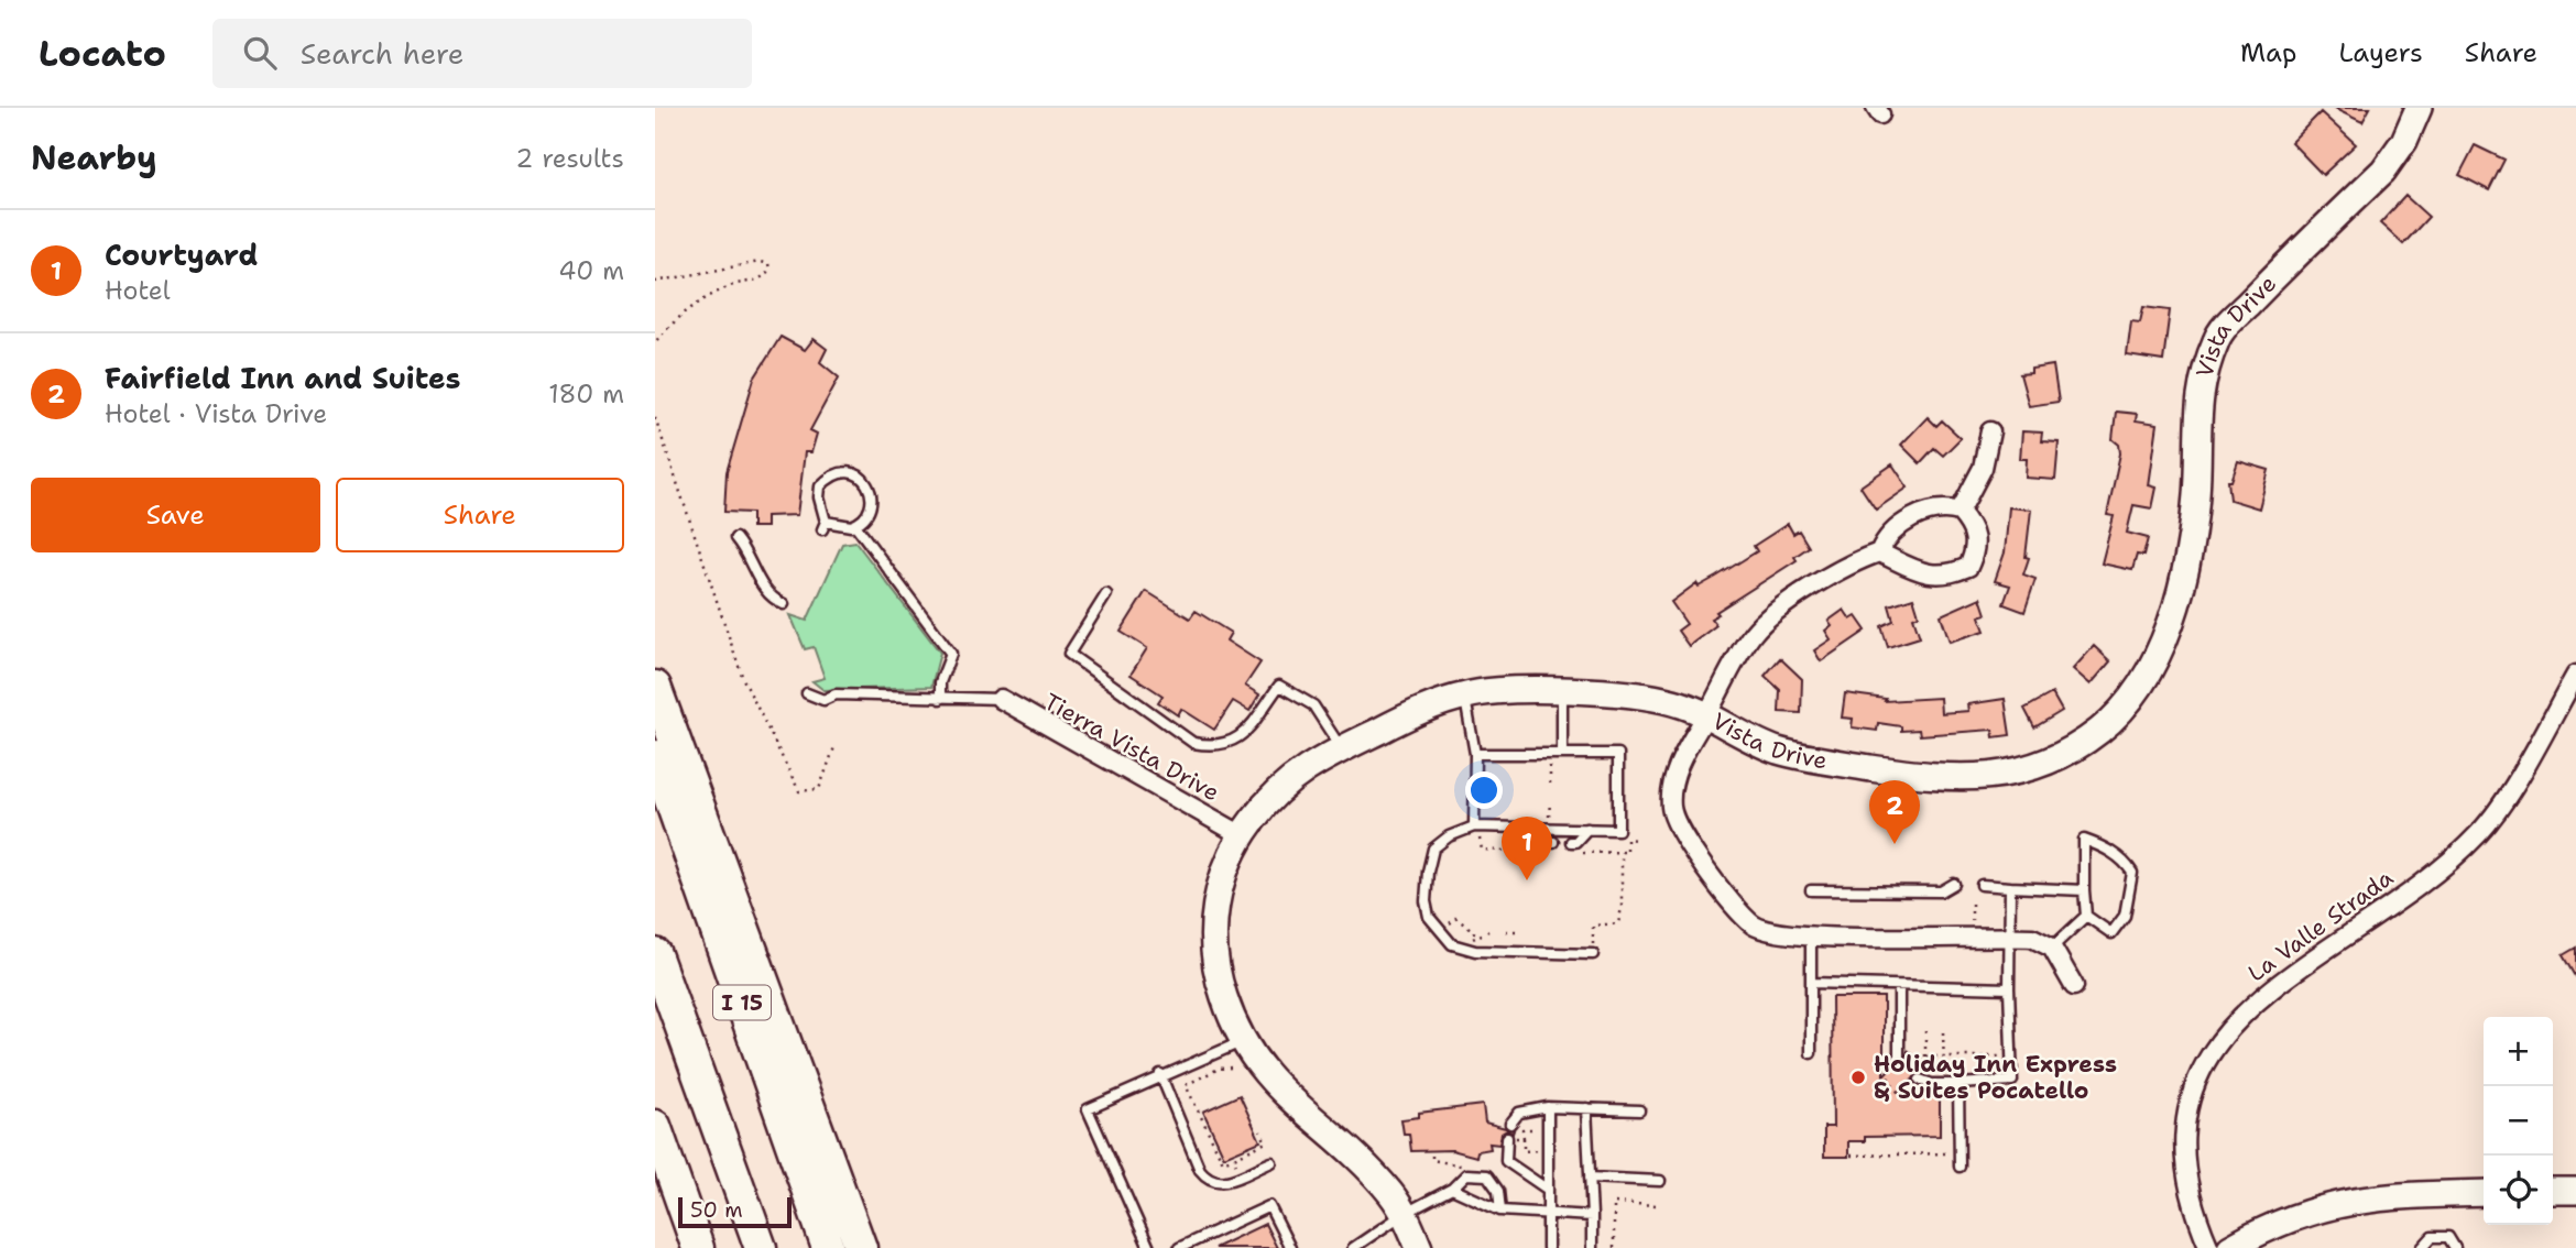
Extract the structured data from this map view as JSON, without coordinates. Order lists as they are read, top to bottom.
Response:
{
  "streets": {
    "highway": ["I 15"],
    "street": ["Vista Drive", "Tierra Vista Drive", "La Valle Strada"]
  },
  "crossings": [
    ["Vista Drive", "Tierra Vista Drive"]
  ],
  "places": ["Holiday Inn Express & Suites Pocatello"],
  "scale_bar": "50 m",
  "page": {
    "header": "Locato",
    "search": "Search here",
    "nav": ["Map", "Layers", "Share"],
    "heading": ["Nearby", "2 results"],
    "list": [
      {
        "mark": "1",
        "name": "Courtyard",
        "note": "Hotel",
        "value": "40 m"
      },
      {
        "mark": "2",
        "name": "Fairfield Inn and Suites",
        "note": "Hotel · Vista Drive",
        "value": "180 m"
      }
    ],
    "buttons": ["Save", "Share"],
    "pins": ["2", "1"],
    "map_buttons": ["+", "−"],
    "scale": "50 m"
  }
}
